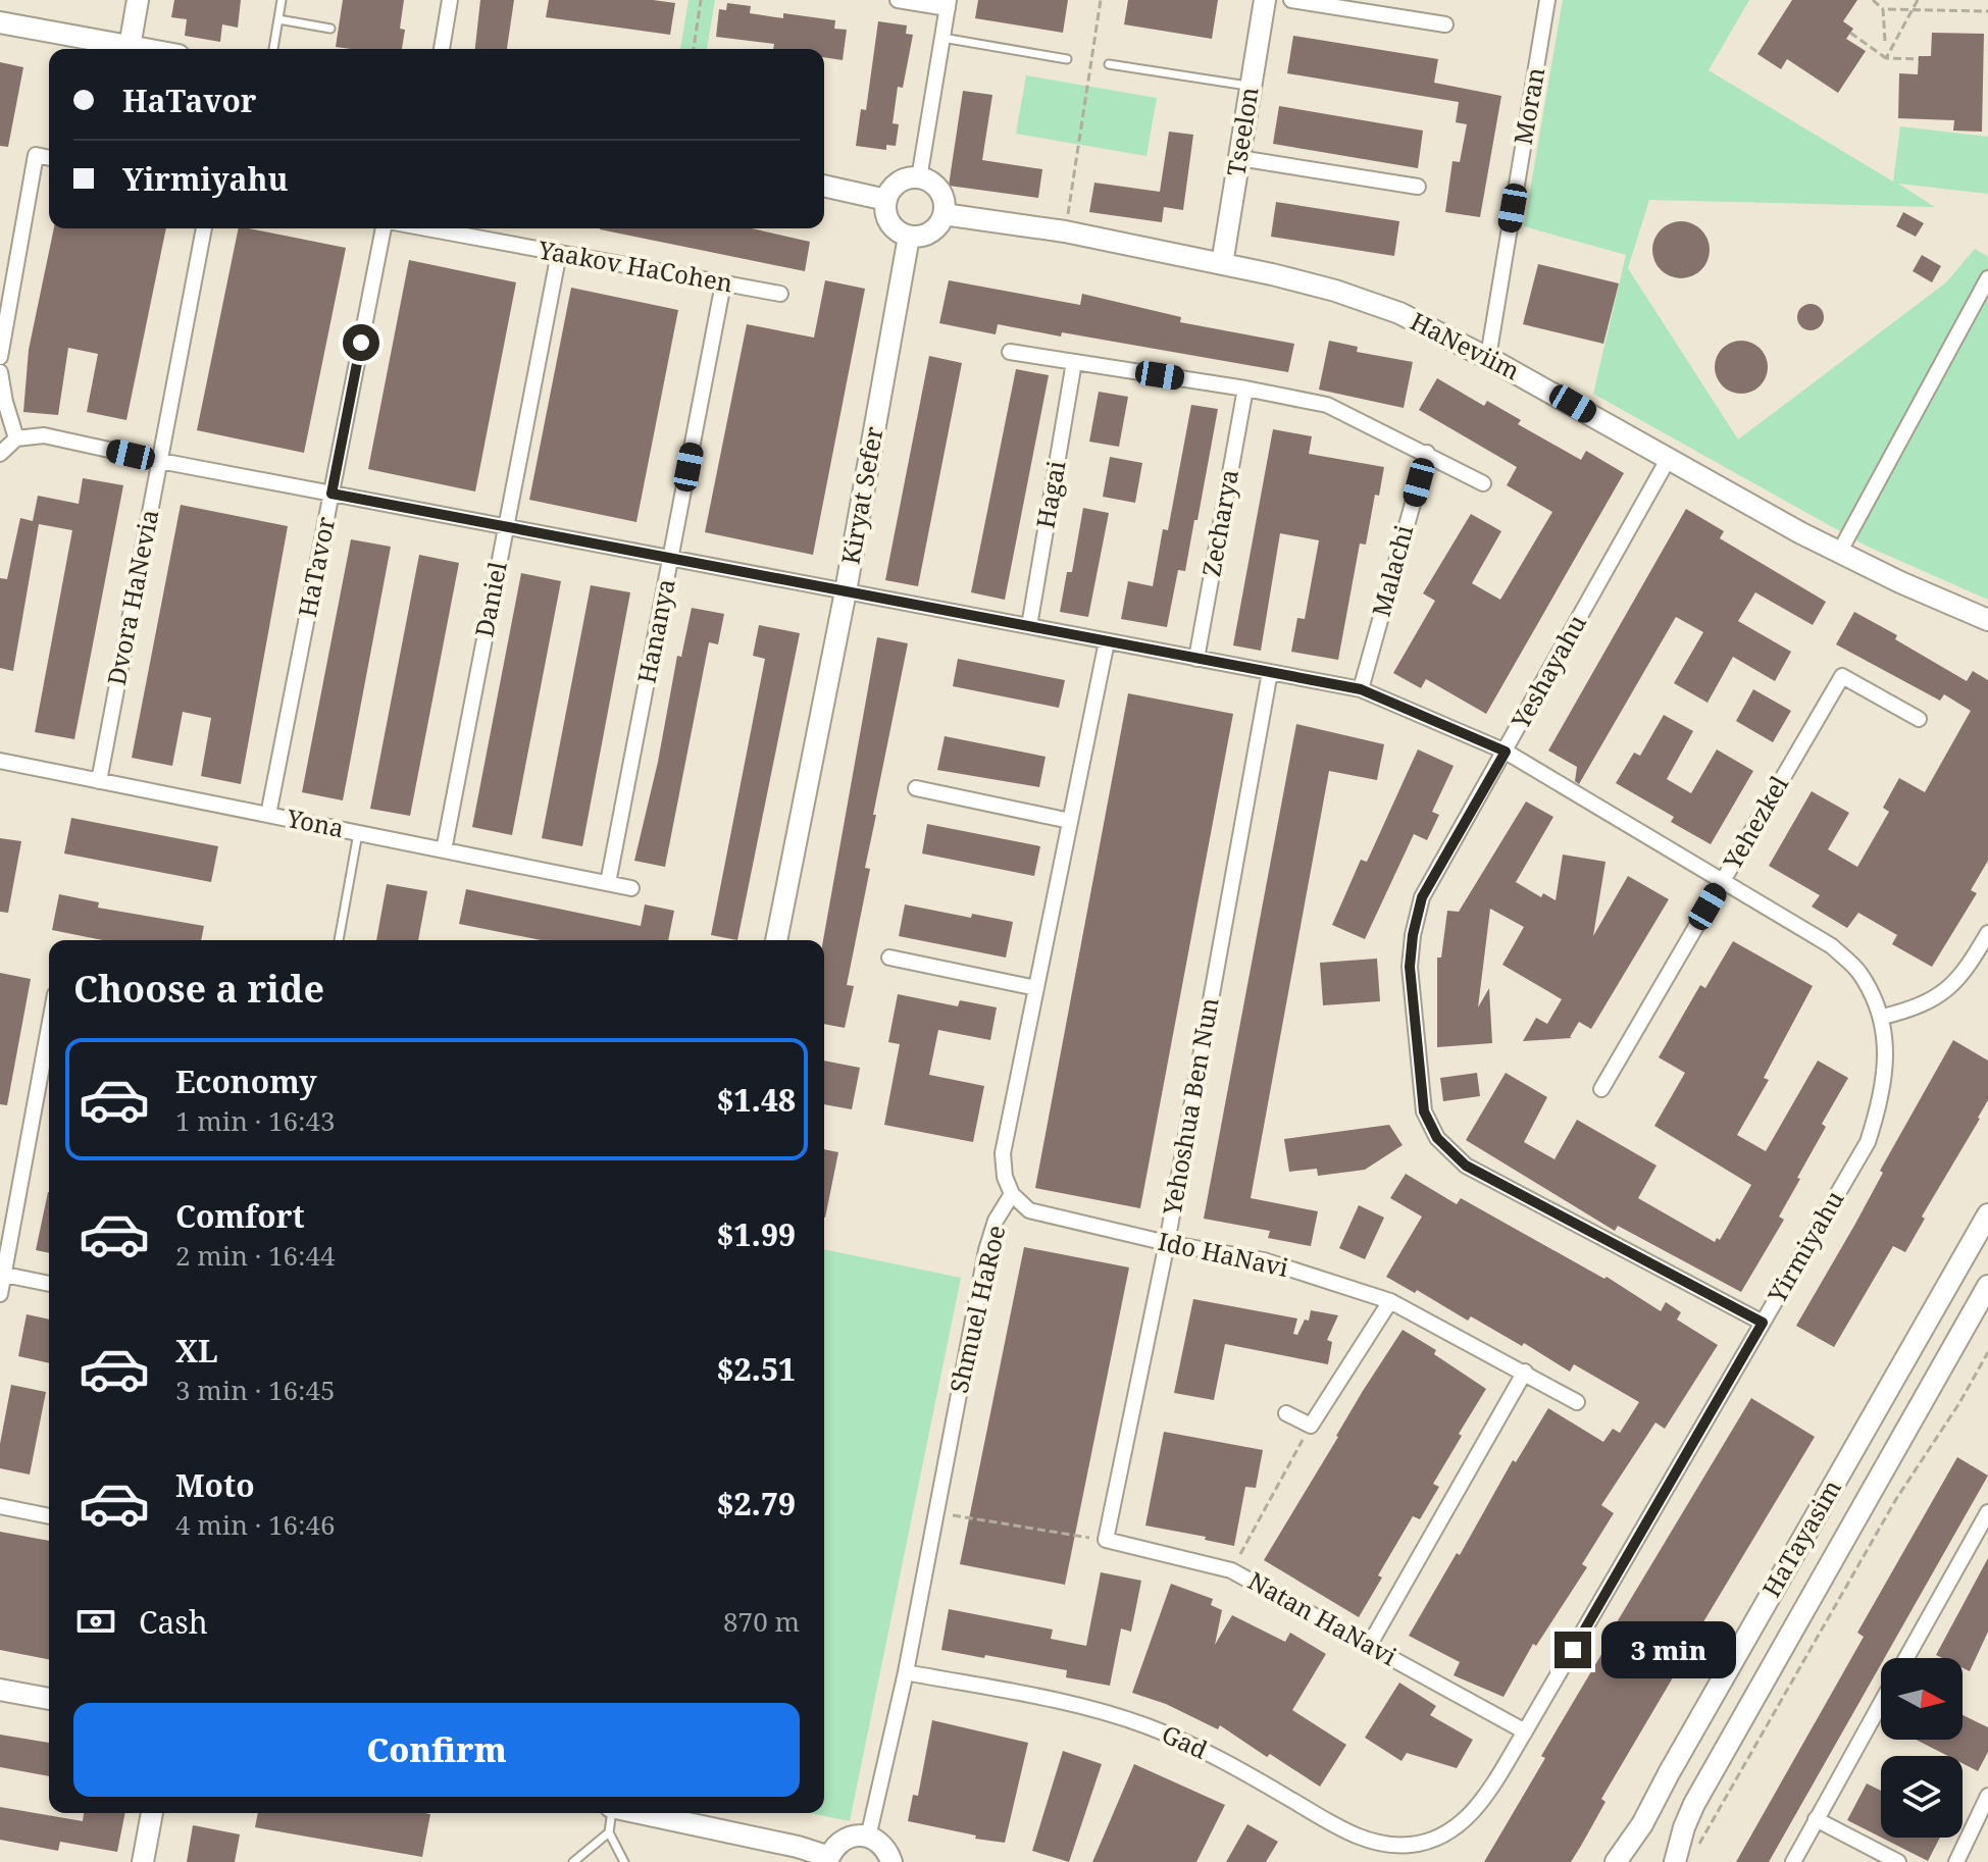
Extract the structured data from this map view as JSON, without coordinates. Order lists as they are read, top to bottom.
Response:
{
  "streets": {
    "street": [
      "Moran",
      "Tseelon",
      "Yaakov HaCohen",
      "HaNeviim",
      "Hagai",
      "Kiryat Sefer",
      "Zecharya",
      "HaTavor",
      "Malachi",
      "Dvora HaNevia",
      "Daniel",
      "Hananya",
      "Yeshayahu",
      "Yehezkel",
      "Yona",
      "Yehoshua Ben Nun",
      "Yirmiyahu",
      "Ido HaNavi",
      "Shmuel HaRoe",
      "HaTayasim",
      "Natan HaNavi",
      "Gad"
    ]
  },
  "crossings": [
    ["Moran", "HaNeviim"],
    ["Tseelon", "HaNeviim"],
    ["Yaakov HaCohen", "Daniel"],
    ["Yaakov HaCohen", "Hananya"],
    ["HaNeviim", "Kiryat Sefer"],
    ["HaNeviim", "Yeshayahu"],
    ["Hagai", "Yirmiyahu"],
    ["Kiryat Sefer", "Yirmiyahu"],
    ["Zecharya", "Yirmiyahu"],
    ["HaTavor", "Yona"],
    ["HaTavor", "Yirmiyahu"],
    ["Malachi", "Yirmiyahu"],
    ["Dvora HaNevia", "Yona"],
    ["Dvora HaNevia", "Yirmiyahu"],
    ["Daniel", "Yona"],
    ["Daniel", "Yirmiyahu"],
    ["Hananya", "Yona"],
    ["Hananya", "Yirmiyahu"],
    ["Yeshayahu", "Yirmiyahu"],
    ["Yehezkel", "Yirmiyahu"],
    ["Yehoshua Ben Nun", "Yirmiyahu"],
    ["Yehoshua Ben Nun", "Ido HaNavi"],
    ["Yehoshua Ben Nun", "Natan HaNavi"],
    ["Yirmiyahu", "Shmuel HaRoe"],
    ["Yirmiyahu", "Natan HaNavi"],
    ["Yirmiyahu", "Gad"],
    ["Ido HaNavi", "Shmuel HaRoe"],
    ["Shmuel HaRoe", "Gad"]
  ],
  "north": "right",
  "page": {
    "banner": ["HaTavor", "Yirmiyahu"],
    "heading": "Choose a ride",
    "list": [
      {
        "name": "Economy",
        "note": "1 min · 16:43",
        "value": "$1.48"
      },
      {
        "name": "Comfort",
        "note": "2 min · 16:44",
        "value": "$1.99"
      },
      {
        "name": "XL",
        "note": "3 min · 16:45",
        "value": "$2.51"
      },
      {
        "name": "Moto",
        "note": "4 min · 16:46",
        "value": "$2.79"
      }
    ],
    "pay": ["Cash", "870 m"],
    "bubble": "3 min",
    "buttons": "Confirm"
  }
}
